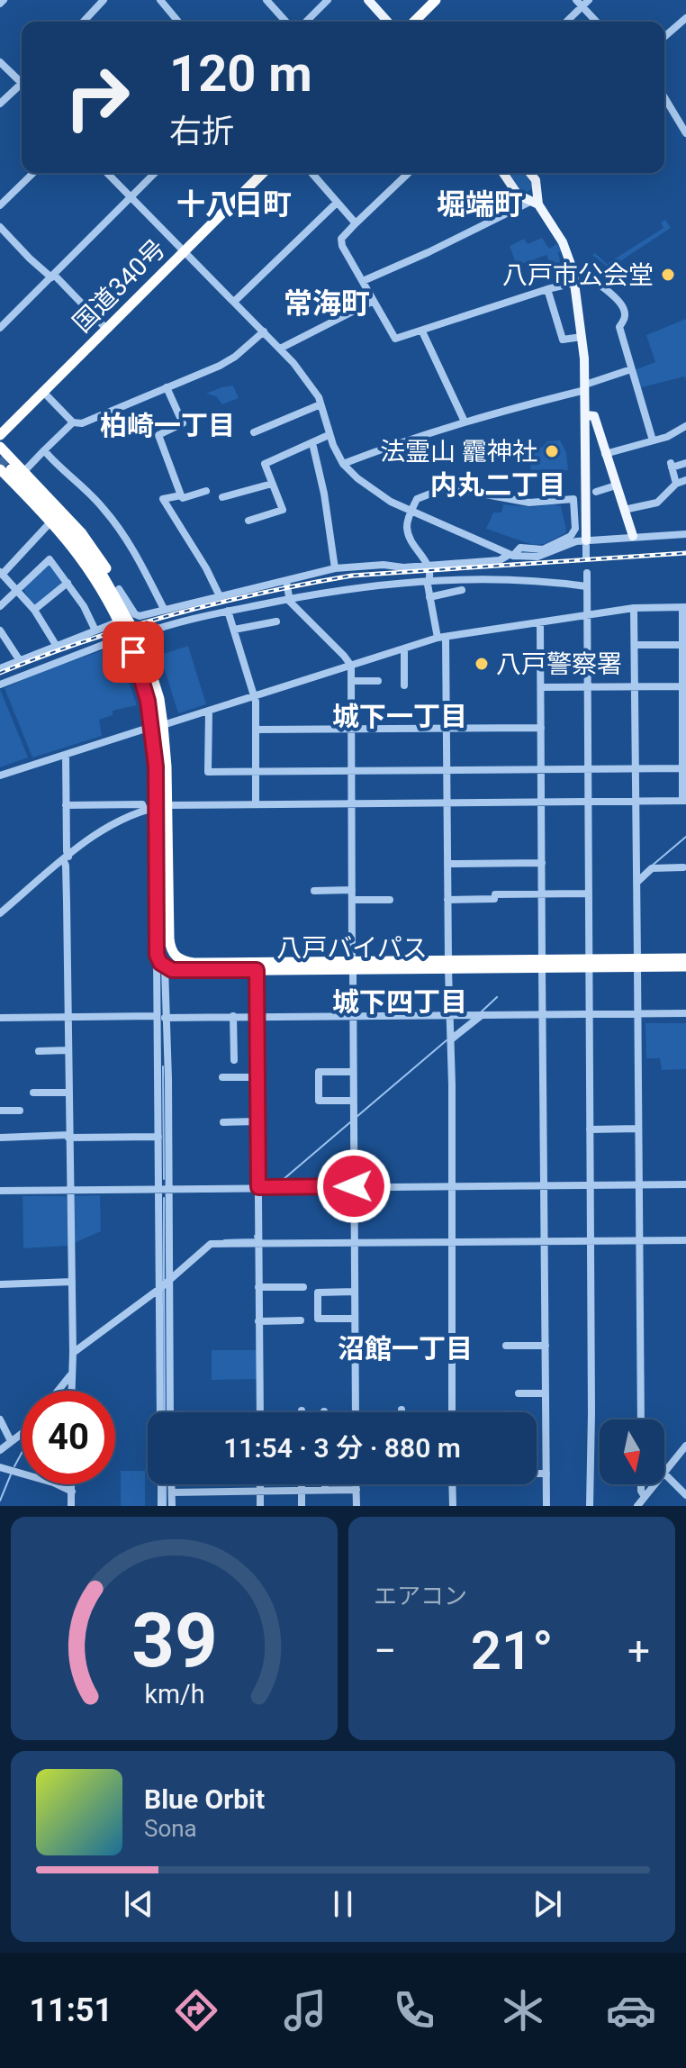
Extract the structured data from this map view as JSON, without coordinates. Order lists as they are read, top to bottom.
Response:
{
  "streets": {
    "highway": ["国道340号", "八戸バイパス"]
  },
  "districts": [
    "十八日町",
    "堀端町",
    "常海町",
    "柏崎一丁目",
    "内丸二丁目",
    "城下一丁目",
    "城下四丁目",
    "沼館一丁目"
  ],
  "places": ["八戸市公会堂", "法霊山 龗神社", "八戸警察署"],
  "north": "bottom",
  "page": {
    "turn": ["120 m", "右折"],
    "limit": "40",
    "trip": "11:54 · 3 分 · 880 m",
    "tile": "エアコン",
    "heat": ["−", "21°", "+"],
    "song": ["Blue Orbit", "Sona"],
    "tabs": "11:51",
    "gauge": ["39", "km/h"]
  }
}
